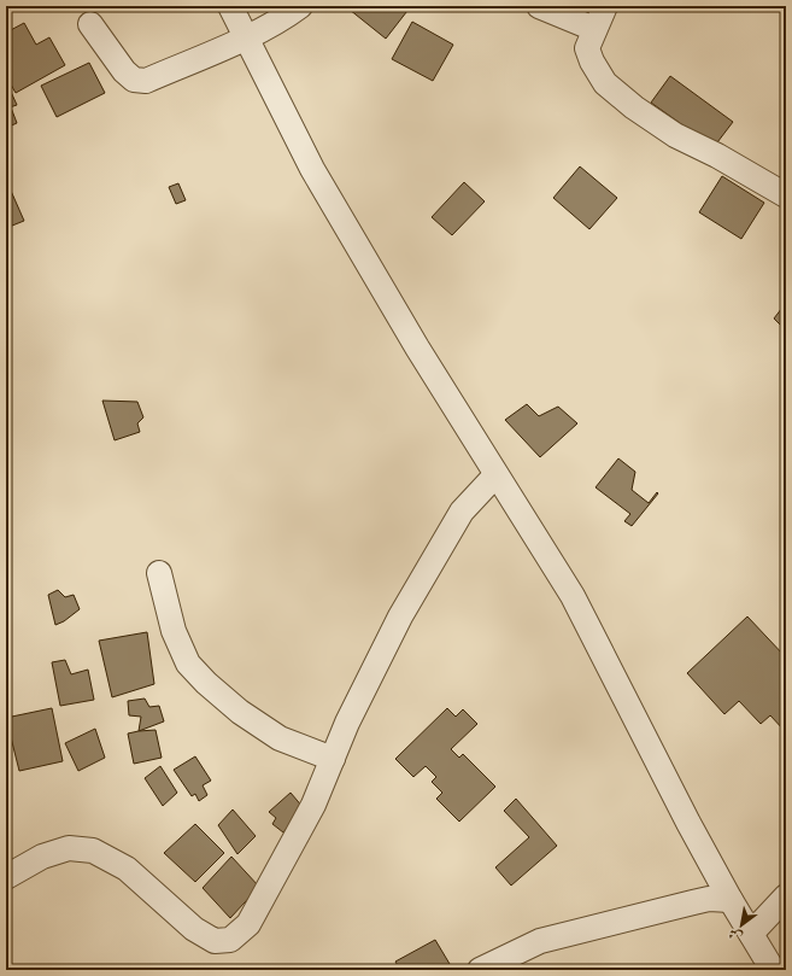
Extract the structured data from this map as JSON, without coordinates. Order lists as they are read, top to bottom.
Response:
{
  "north": "bottom left"
}
